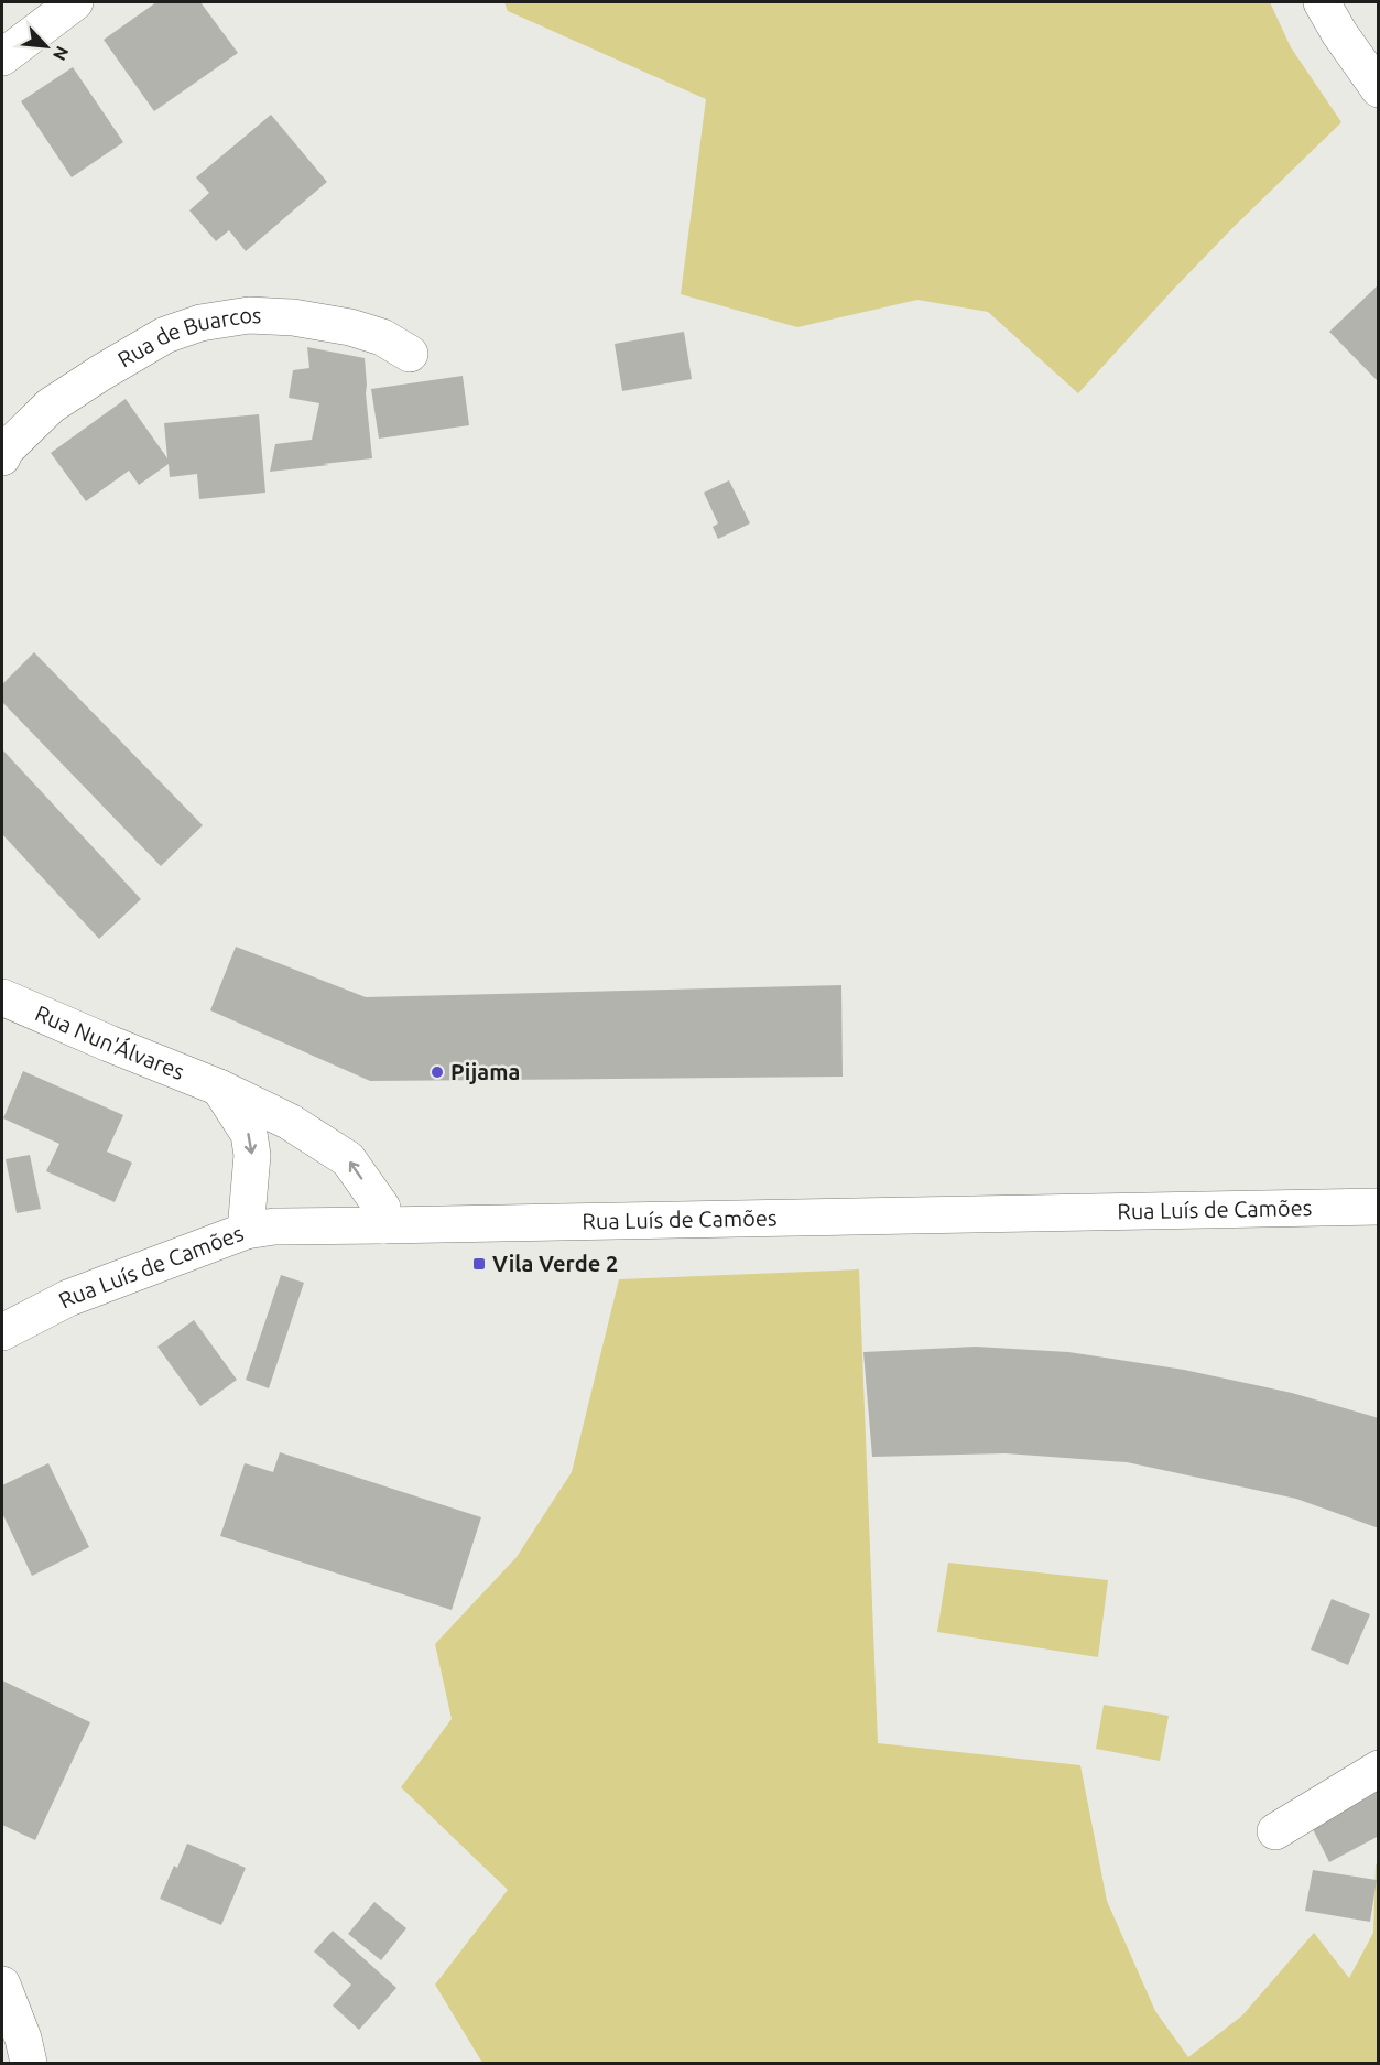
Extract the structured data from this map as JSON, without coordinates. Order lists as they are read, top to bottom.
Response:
{
  "streets": {
    "main road": ["Rua de Buarcos", "Rua Nun'Álvares", "Rua Luís de Camões"]
  },
  "crossings": [
    ["Rua Nun'Álvares", "Rua Luís de Camões"]
  ],
  "one_way": ["Rua Nun'Álvares"],
  "places": {
    "other": ["Pijama"],
    "transit": ["Vila Verde 2"]
  },
  "north": "bottom right"
}
